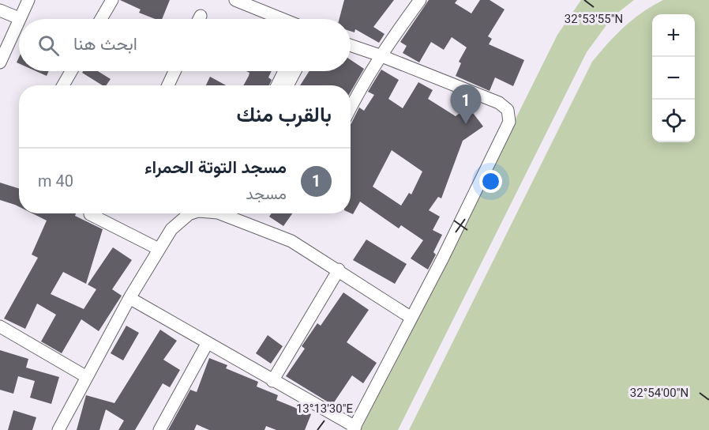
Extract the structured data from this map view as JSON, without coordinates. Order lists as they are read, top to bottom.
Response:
{
  "page": {
    "map_buttons": ["+", "−"],
    "search": "ابحث هنا",
    "pins": "1",
    "heading": "بالقرب منك",
    "list": [
      {
        "mark": "1",
        "name": "مسجد التوتة الحمراء",
        "note": "مسجد",
        "value": "40 m"
      }
    ]
  },
  "coordinates": ["32°53'55\"N", "32°54'00\"N", "13°13'30\"E"]
}
